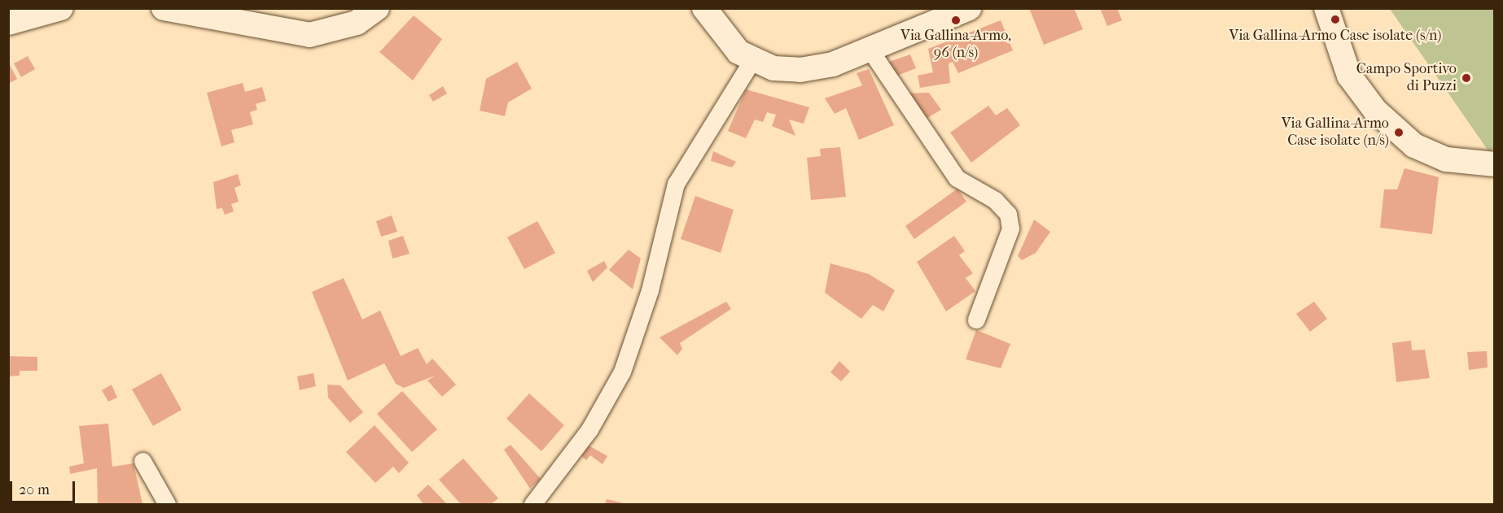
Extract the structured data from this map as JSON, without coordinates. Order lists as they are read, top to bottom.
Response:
{
  "places": [
    "Via Gallina-Armo Case isolate (s/n)",
    "Via Gallina-Armo, 96 (n/s)",
    "Campo Sportivo di Puzzi",
    "Via Gallina-Armo Case isolate (n/s)"
  ],
  "scale_bar": "20 m"
}
